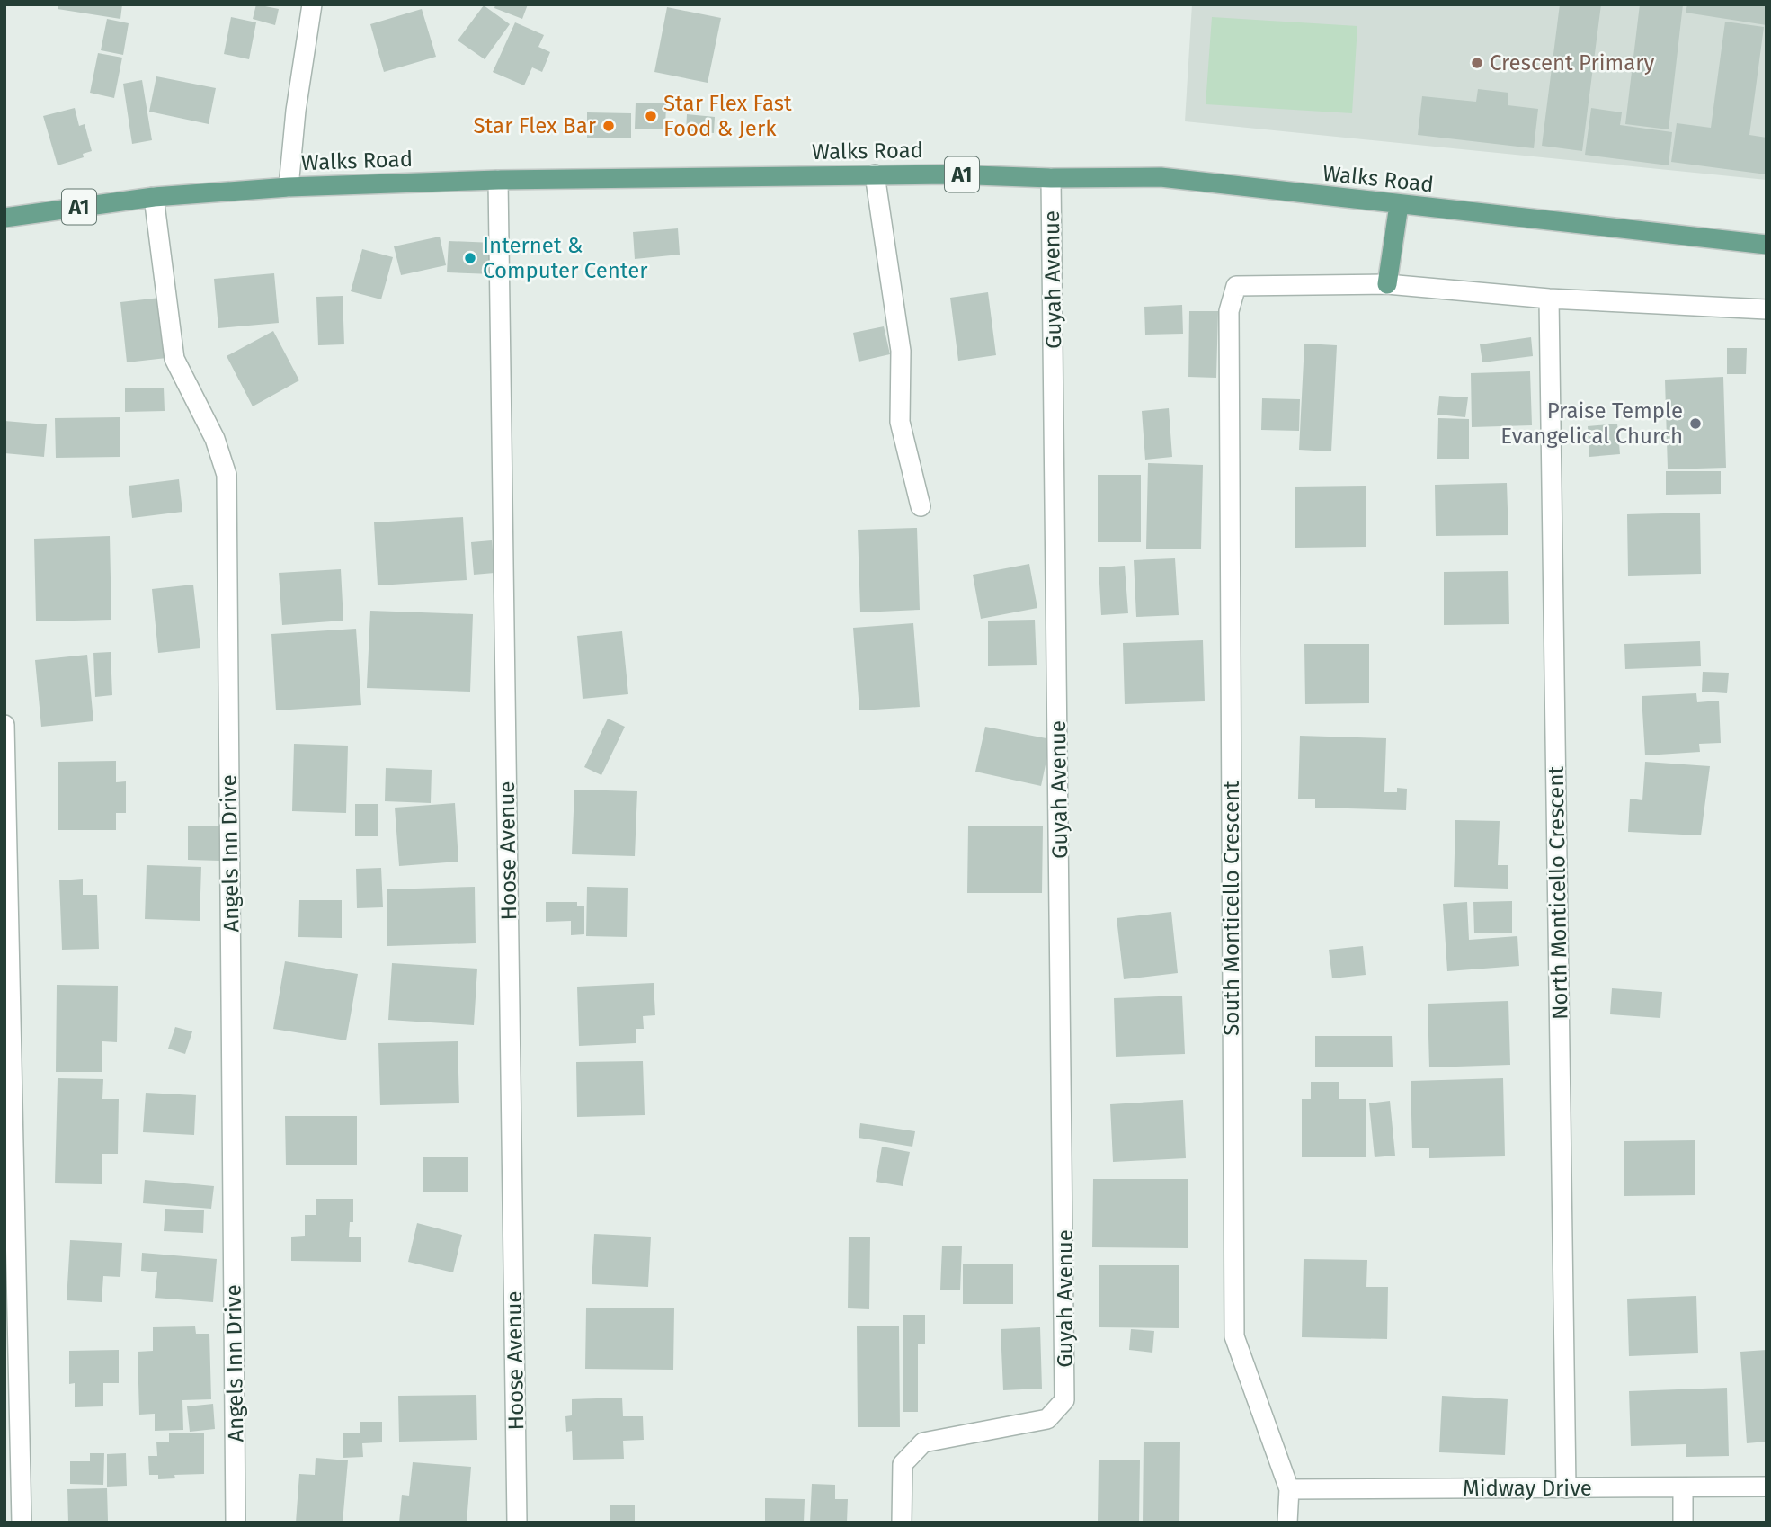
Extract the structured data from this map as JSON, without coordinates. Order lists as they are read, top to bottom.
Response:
{
  "streets": {
    "main road": ["Walks Road", "A1"],
    "street": [
      "Guyah Avenue",
      "Hoose Avenue",
      "Angels Inn Drive",
      "North Monticello Crescent",
      "South Monticello Crescent",
      "Midway Drive"
    ]
  },
  "crossings": [
    ["Walks Road", "Guyah Avenue"],
    ["Walks Road", "Hoose Avenue"],
    ["Walks Road", "Angels Inn Drive"],
    ["North Monticello Crescent", "Midway Drive"],
    ["South Monticello Crescent", "Midway Drive"]
  ],
  "places": [
    "Crescent Primary",
    "Star Flex Fast Food & Jerk",
    "Star Flex Bar",
    "Internet & Computer Center",
    "Praise Temple Evangelical Church"
  ]
}
